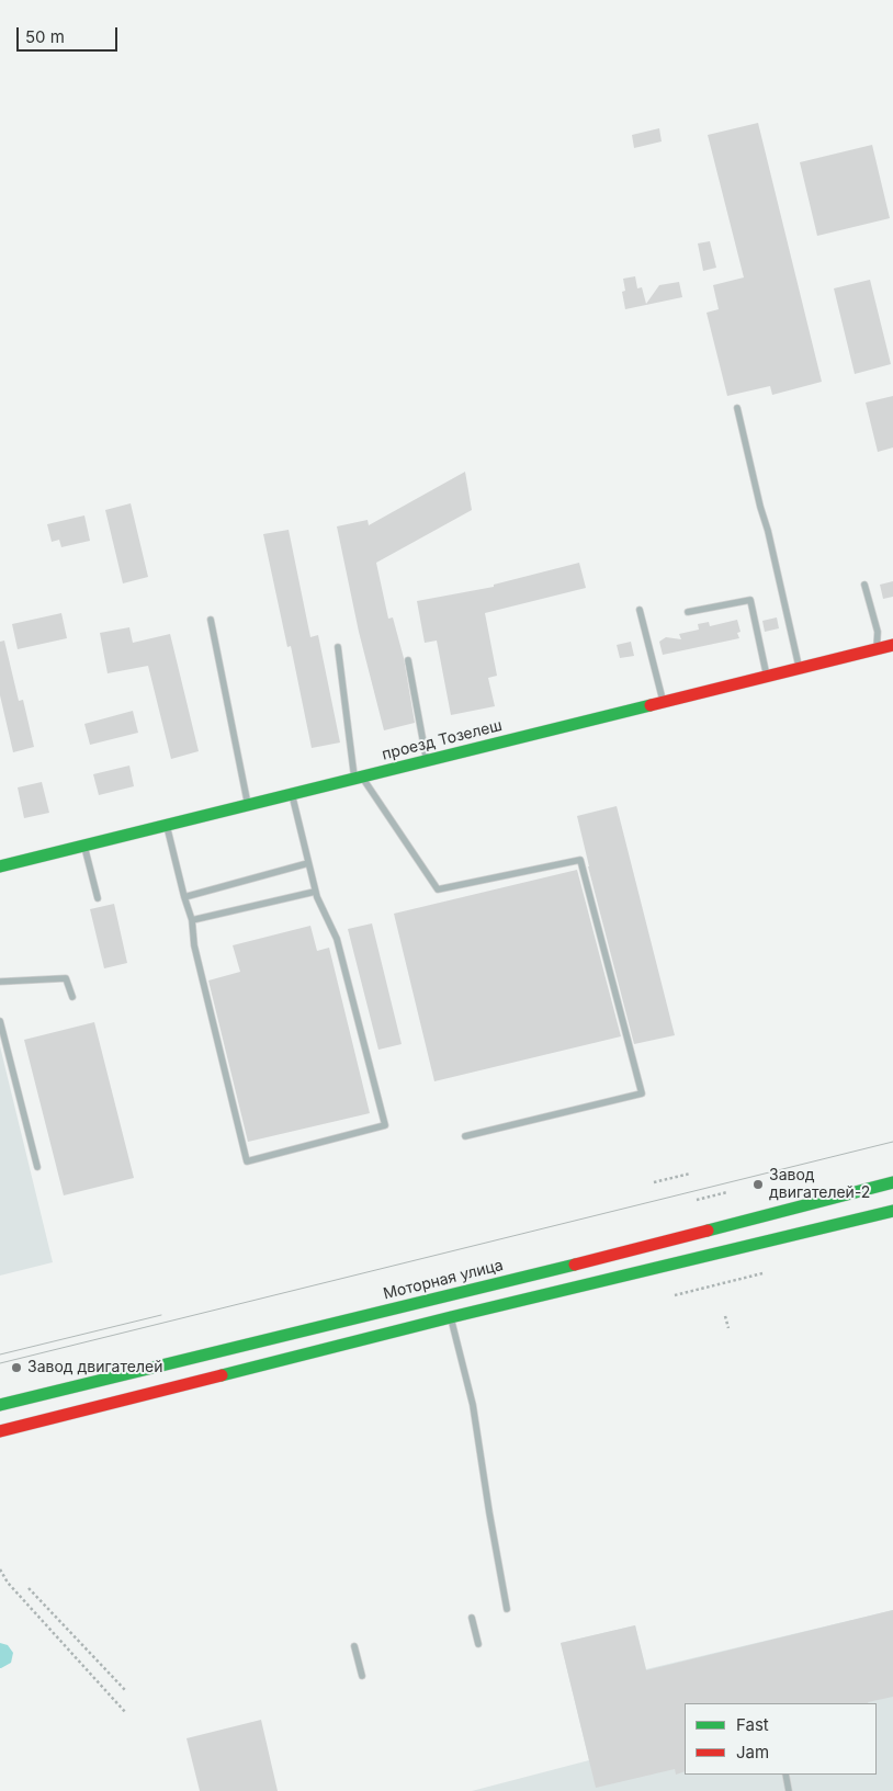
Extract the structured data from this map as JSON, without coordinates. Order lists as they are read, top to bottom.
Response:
{
  "streets": {
    "main road": ["проезд Тозелеш", "Моторная улица"]
  },
  "places": ["Завод двигателей-2", "Завод двигателей"],
  "legend": ["Fast", "Jam"],
  "scale_bar": "50 m"
}
